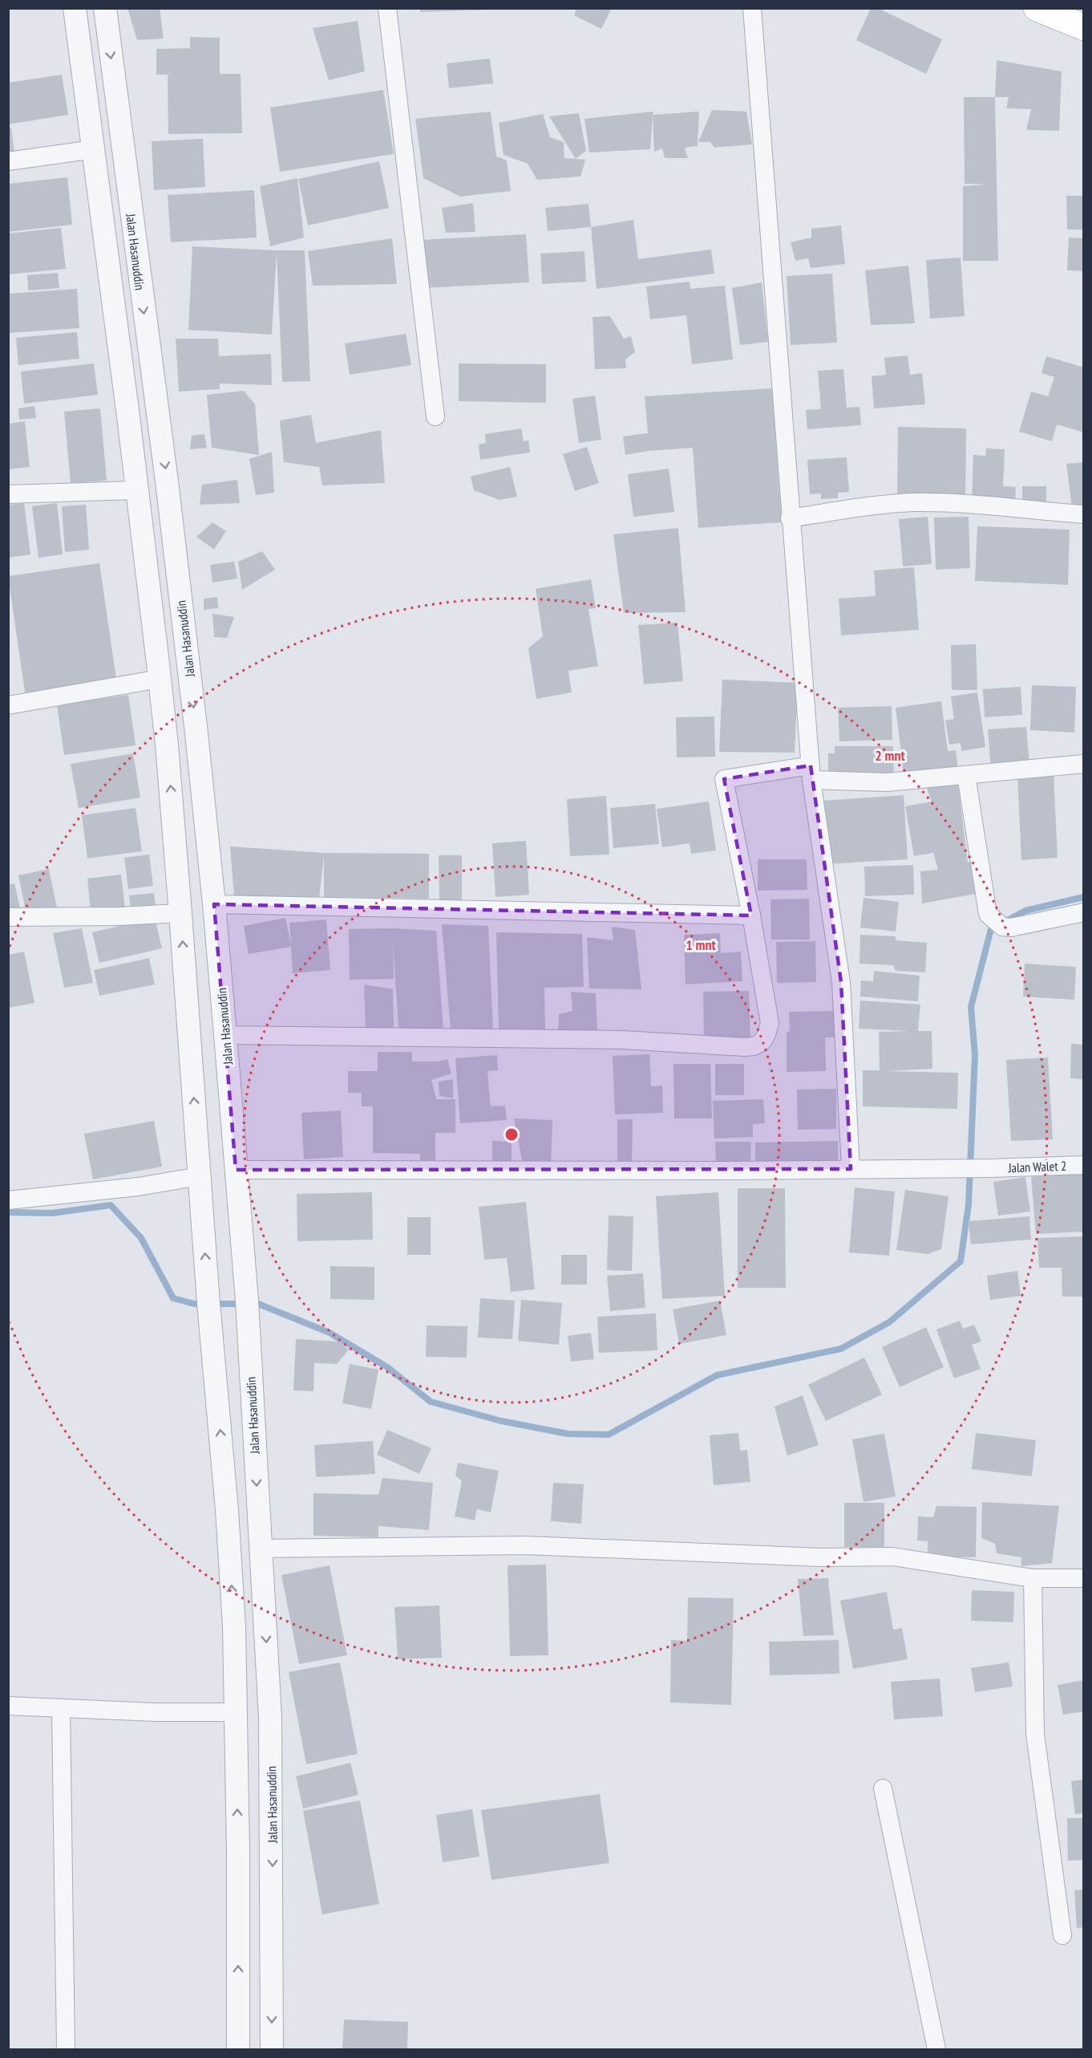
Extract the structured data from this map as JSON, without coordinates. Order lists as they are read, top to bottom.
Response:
{
  "streets": {
    "street": ["Jalan Hasanuddin", "Jalan Walet 2"]
  },
  "crossings": [
    ["Jalan Hasanuddin", "Jalan Walet 2"]
  ],
  "rings": ["2 mnt", "1 mnt"]
}
